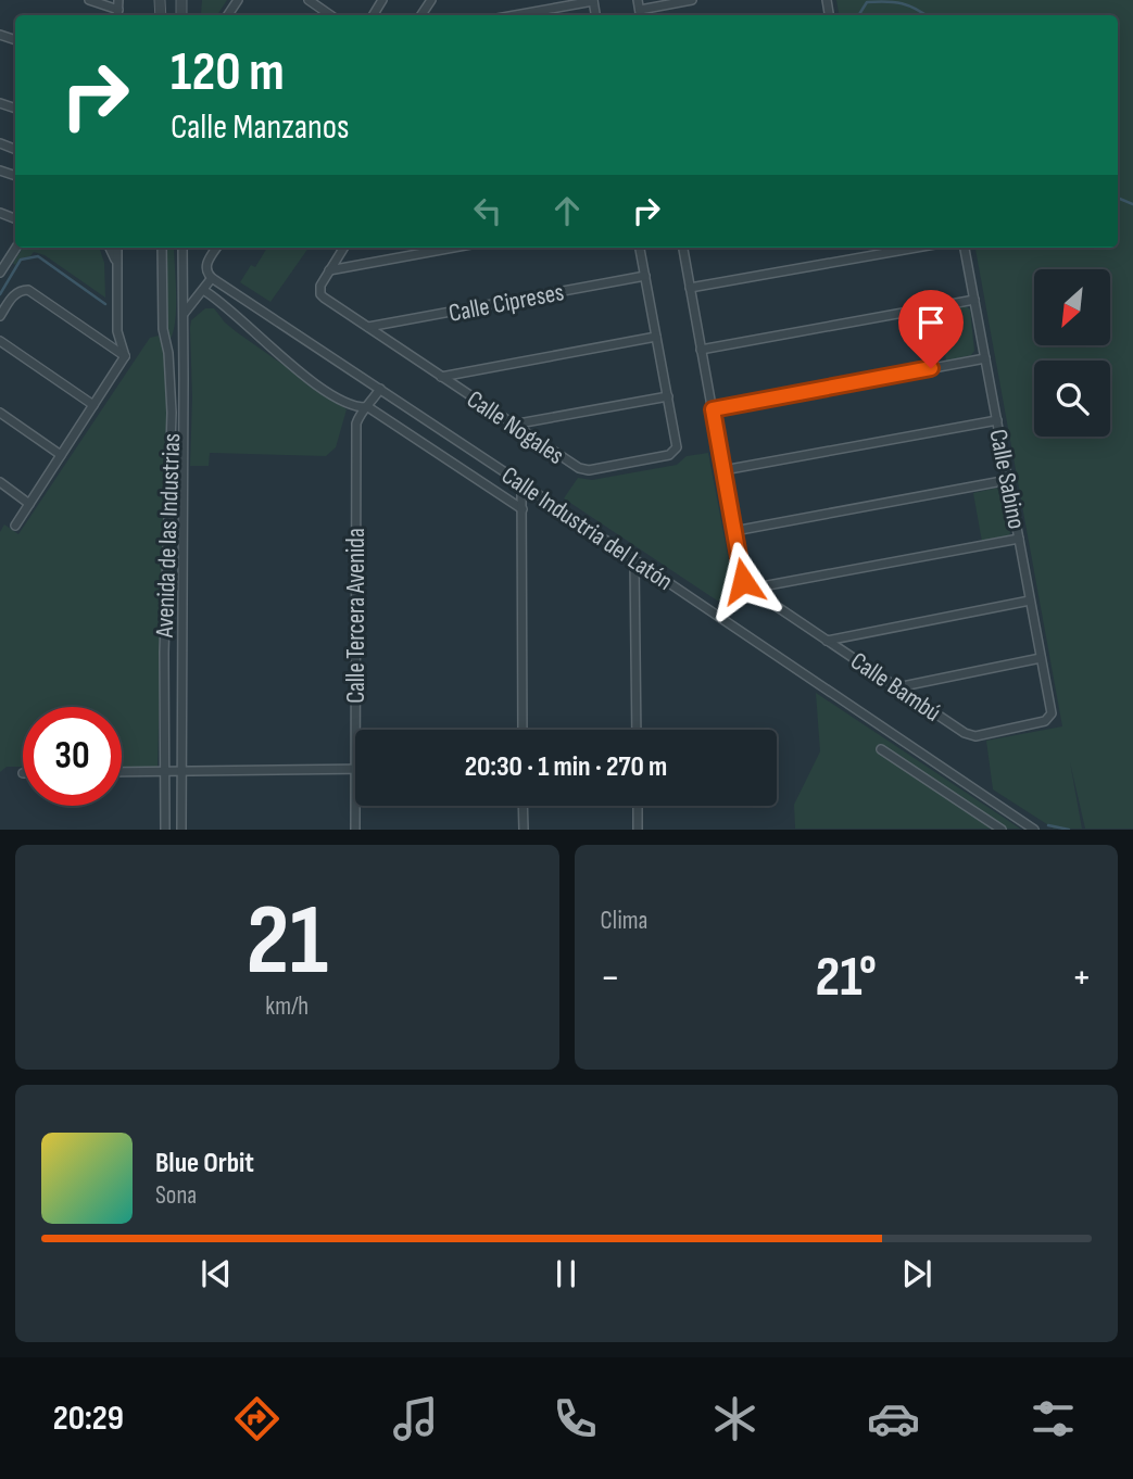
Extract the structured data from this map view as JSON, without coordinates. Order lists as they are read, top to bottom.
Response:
{
  "streets": {
    "street": [
      "Calle Cipreses",
      "Calle Nogales",
      "Calle Sabino",
      "Calle Industria del Latón",
      "Avenida de las Industrias",
      "Calle Tercera Avenida",
      "Calle Bambú"
    ]
  },
  "crossings": [
    ["Calle Cipreses", "Calle Nogales"],
    ["Calle Sabino", "Calle Bambú"],
    ["Calle Industria del Latón", "Calle Tercera Avenida"]
  ],
  "north": "bottom left",
  "page": {
    "turn": ["120 m", "Calle Manzanos"],
    "limit": "30",
    "trip": "20:30 · 1 min · 270 m",
    "tile": [
      ["21", "km/h"],
      "Clima"
    ],
    "heat": ["−", "21°", "+"],
    "song": ["Blue Orbit", "Sona"],
    "tabs": "20:29"
  }
}
